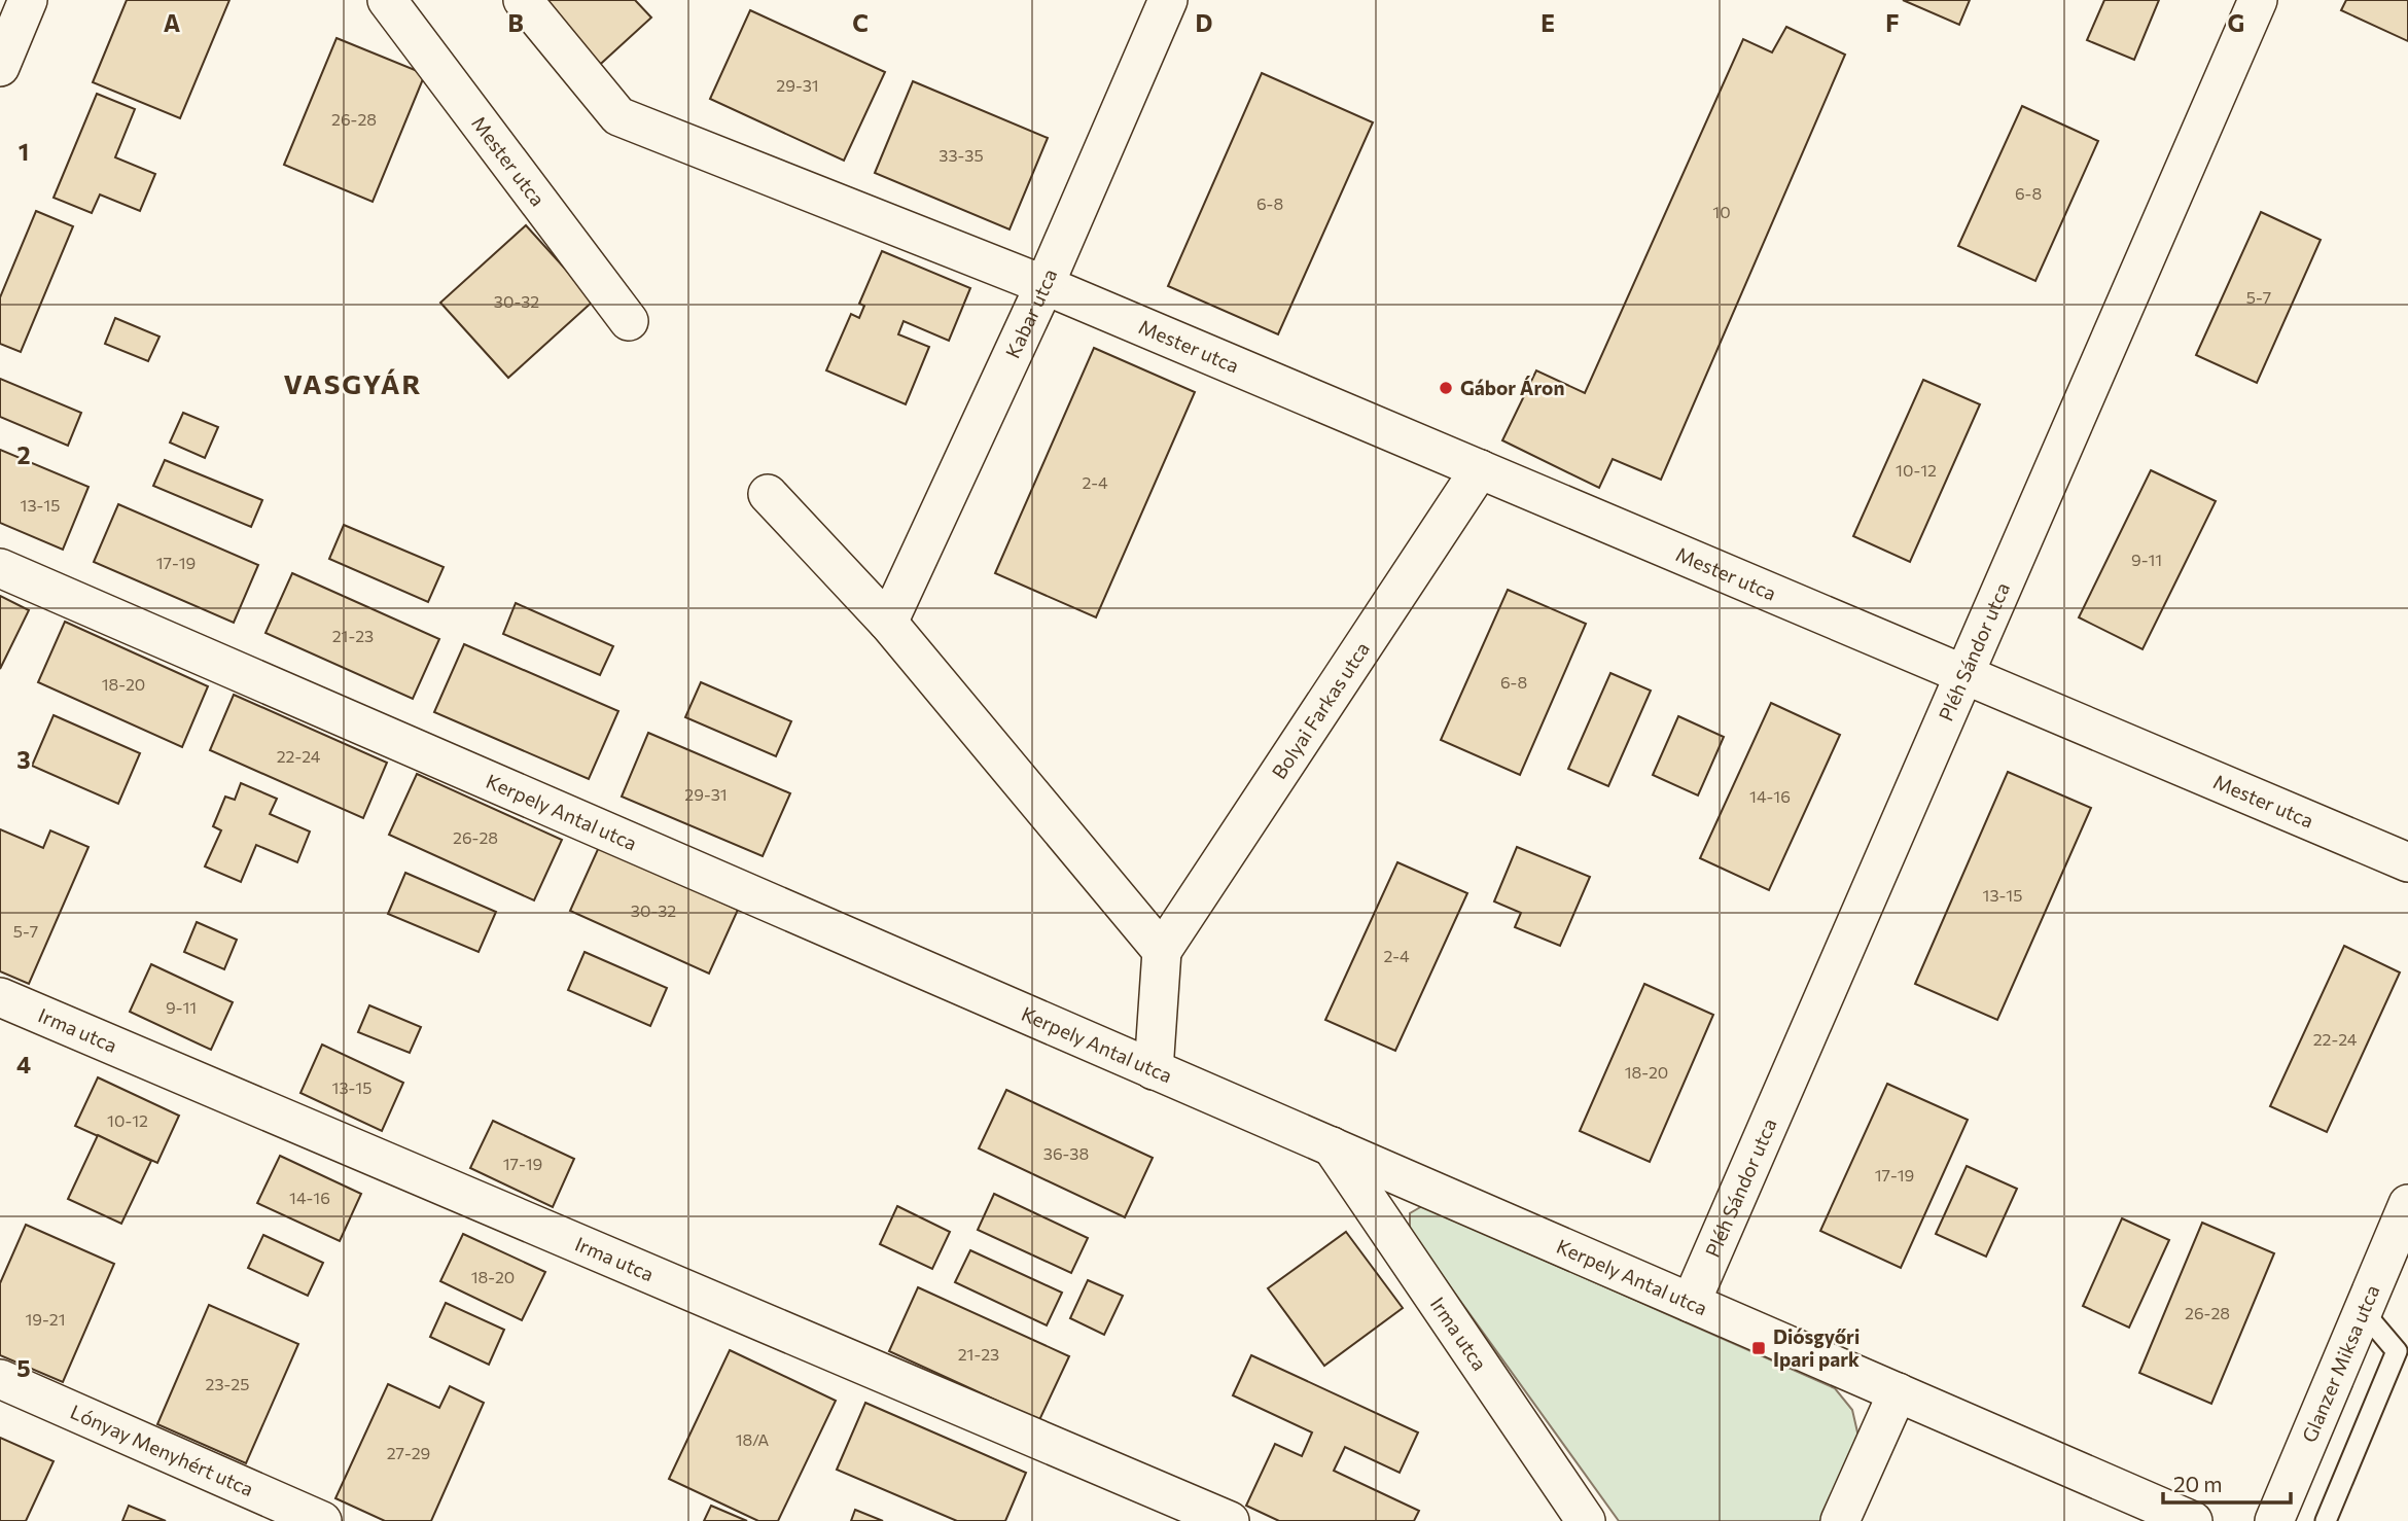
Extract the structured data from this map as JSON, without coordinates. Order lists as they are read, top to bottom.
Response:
{
  "streets": {
    "street": [
      "Mester utca",
      "Kabar utca",
      "Pléh Sándor utca",
      "Bolyai Farkas utca",
      "Kerpely Antal utca",
      "Irma utca",
      "Glanzer Miksa utca",
      "Lónyay Menyhért utca"
    ]
  },
  "crossings": [
    ["Mester utca", "Kabar utca"],
    ["Mester utca", "Pléh Sándor utca"],
    ["Mester utca", "Bolyai Farkas utca"],
    ["Pléh Sándor utca", "Kerpely Antal utca"],
    ["Kerpely Antal utca", "Irma utca"]
  ],
  "districts": ["VASGYÁR"],
  "places": {
    "other": ["Gábor Áron"],
    "transit": ["Diósgyőri Ipari park"]
  },
  "house_numbers": [
    "29-31",
    "26-28",
    "33-35",
    "6-8",
    "6-8",
    "10",
    "5-7",
    "30-32",
    "10-12",
    "2-4",
    "13-15",
    "9-11",
    "17-19",
    "21-23",
    "6-8",
    "18-20",
    "22-24",
    "29-31",
    "14-16",
    "26-28",
    "13-15",
    "30-32",
    "5-7",
    "2-4",
    "9-11",
    "22-24",
    "18-20",
    "13-15",
    "10-12",
    "36-38",
    "17-19",
    "17-19",
    "14-16",
    "18-20",
    "26-28",
    "19-21",
    "21-23",
    "23-25",
    "18/A",
    "27-29"
  ],
  "scale_bar": "20 m",
  "grid": {
    "columns": [
      "A",
      "B",
      "C",
      "D",
      "E",
      "F",
      "G"
    ],
    "rows": [
      "1",
      "2",
      "3",
      "4",
      "5"
    ]
  }
}
